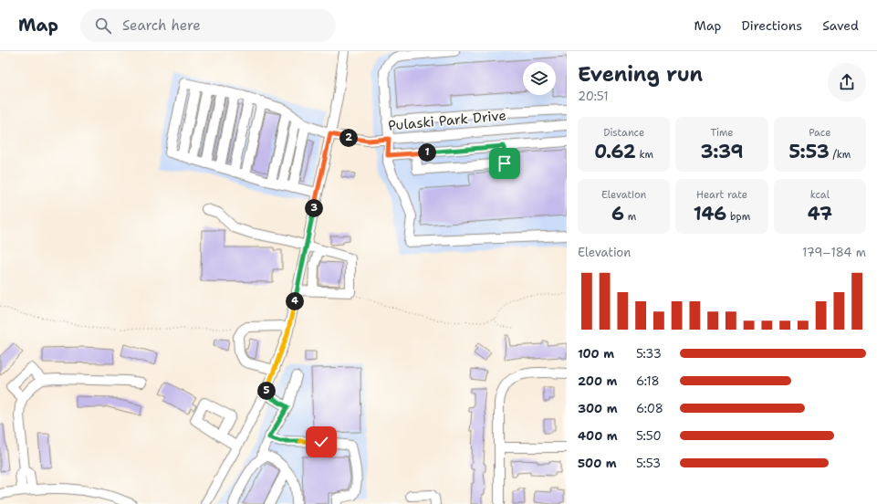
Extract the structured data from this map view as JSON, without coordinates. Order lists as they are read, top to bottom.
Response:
{
  "streets": {
    "street": ["Pulaski Park Drive"]
  },
  "page": {
    "header": "Map",
    "search": "Search here",
    "nav": ["Map", "Directions", "Saved"],
    "heading": ["Evening run", "20:51"],
    "stats": [
      ["Distance", "0.62 km"],
      ["Time", "3:39"],
      ["Pace", "5:53 /km"],
      ["Elevation", "6 m"],
      ["Heart rate", "146 bpm"],
      ["kcal", "47"]
    ],
    "pins": [
      "2",
      "1",
      "3",
      "4",
      "5"
    ],
    "chart": ["Elevation", "179–184 m"],
    "list": [
      {
        "name": "100 m",
        "note": "5:33"
      },
      {
        "name": "200 m",
        "note": "6:18"
      },
      {
        "name": "300 m",
        "note": "6:08"
      },
      {
        "name": "400 m",
        "note": "5:50"
      },
      {
        "name": "500 m",
        "note": "5:53"
      }
    ]
  }
}
